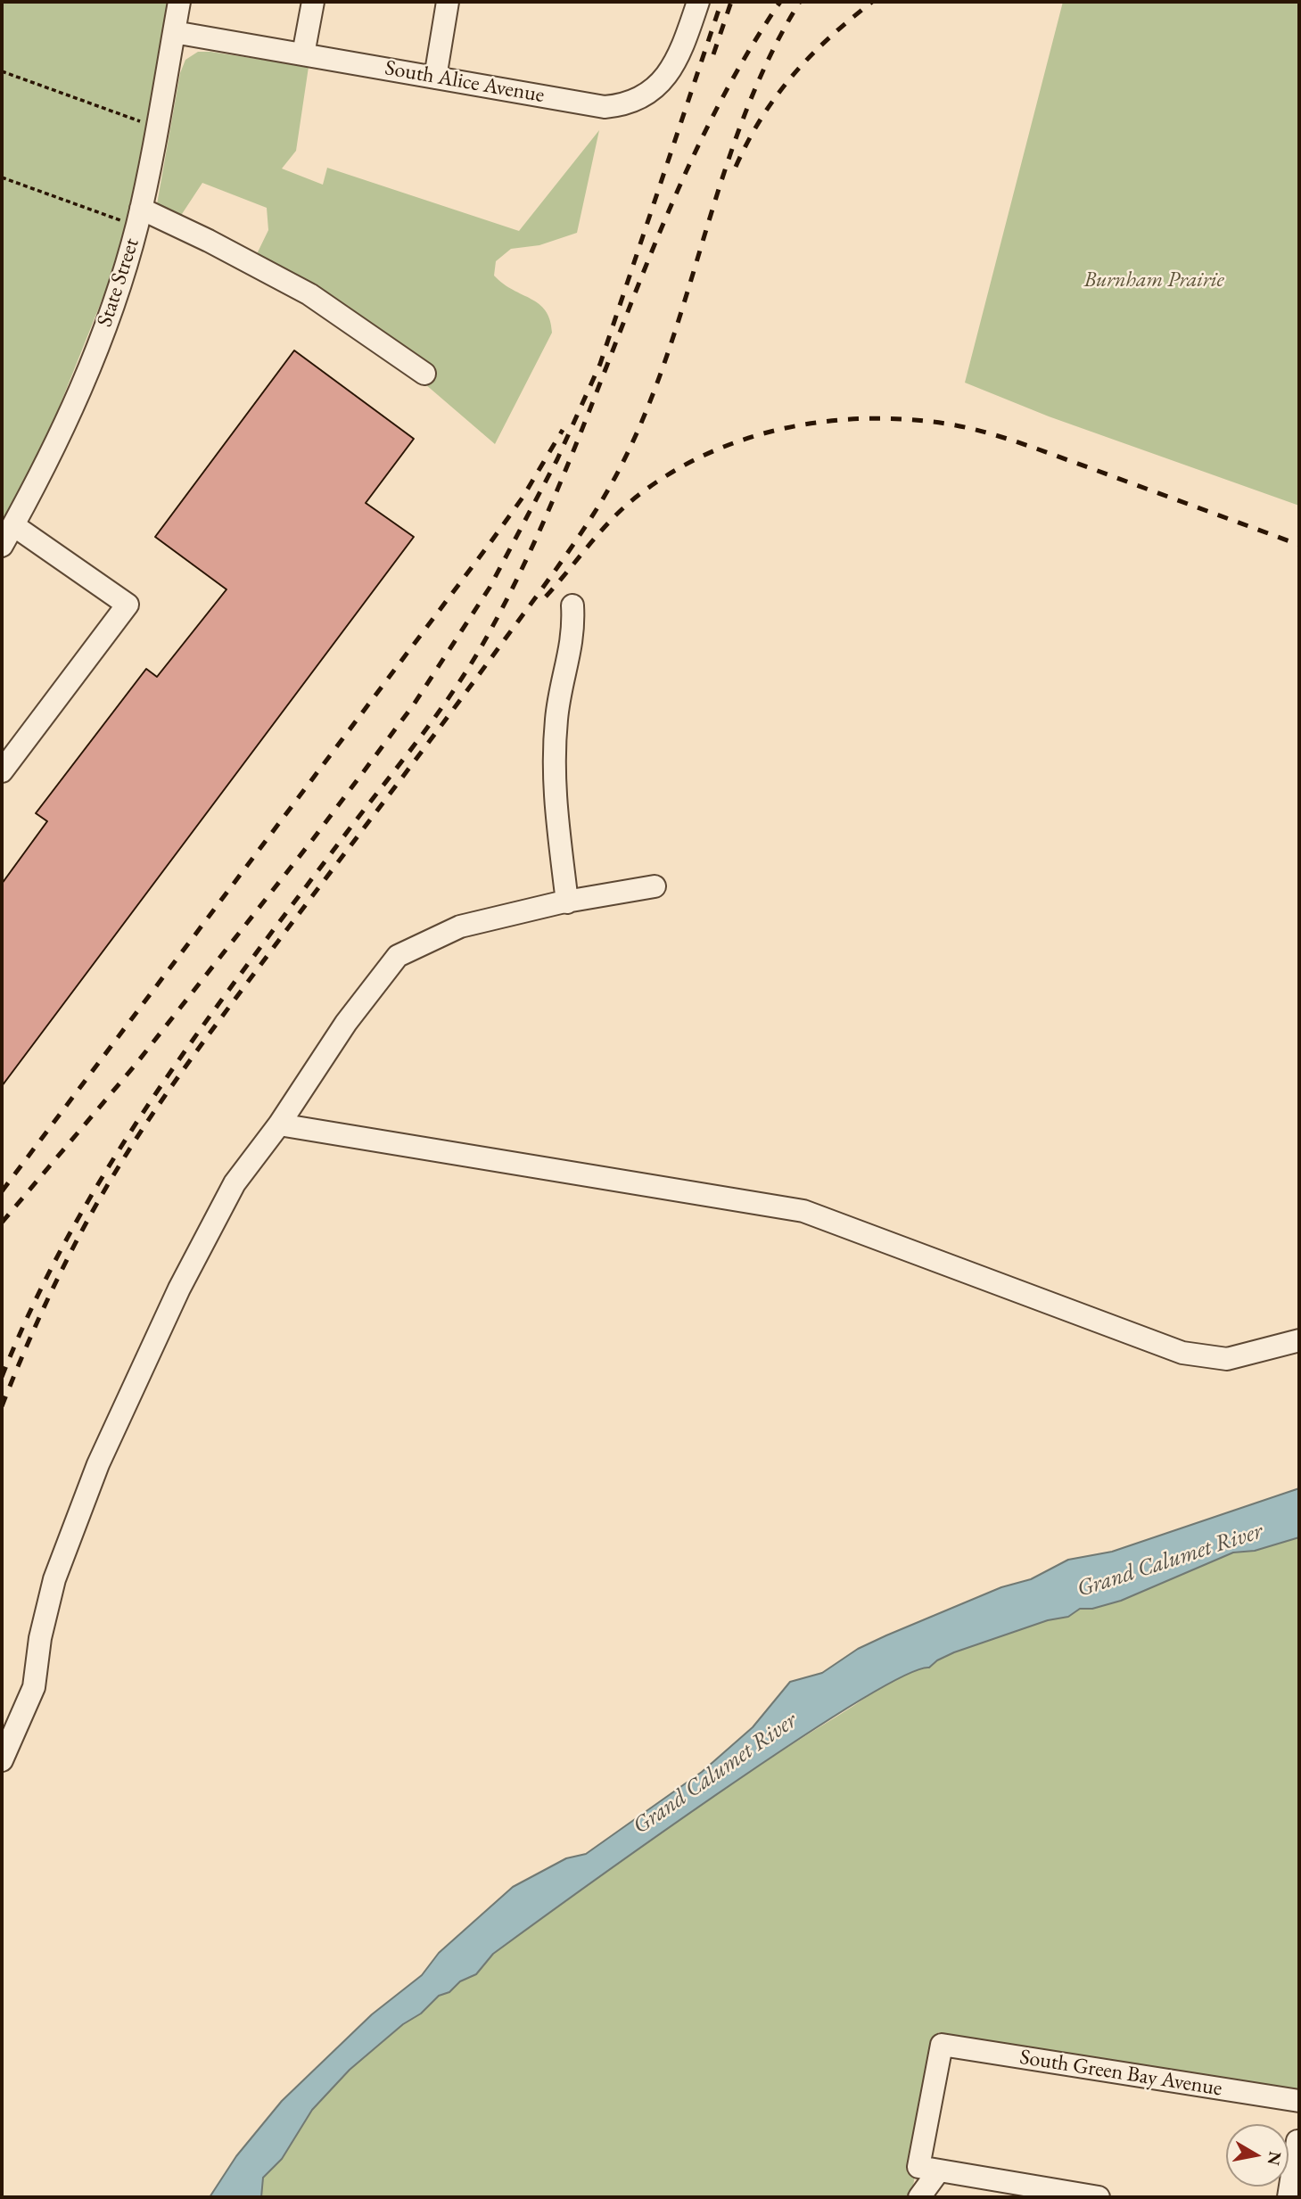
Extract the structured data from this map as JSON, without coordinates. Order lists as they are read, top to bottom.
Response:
{
  "streets": {
    "street": ["South Alice Avenue", "State Street", "South Green Bay Avenue"]
  },
  "crossings": [
    ["South Alice Avenue", "State Street"]
  ],
  "water": ["Grand Calumet River"],
  "parks": ["Burnham Prairie"],
  "north": "right"
}
